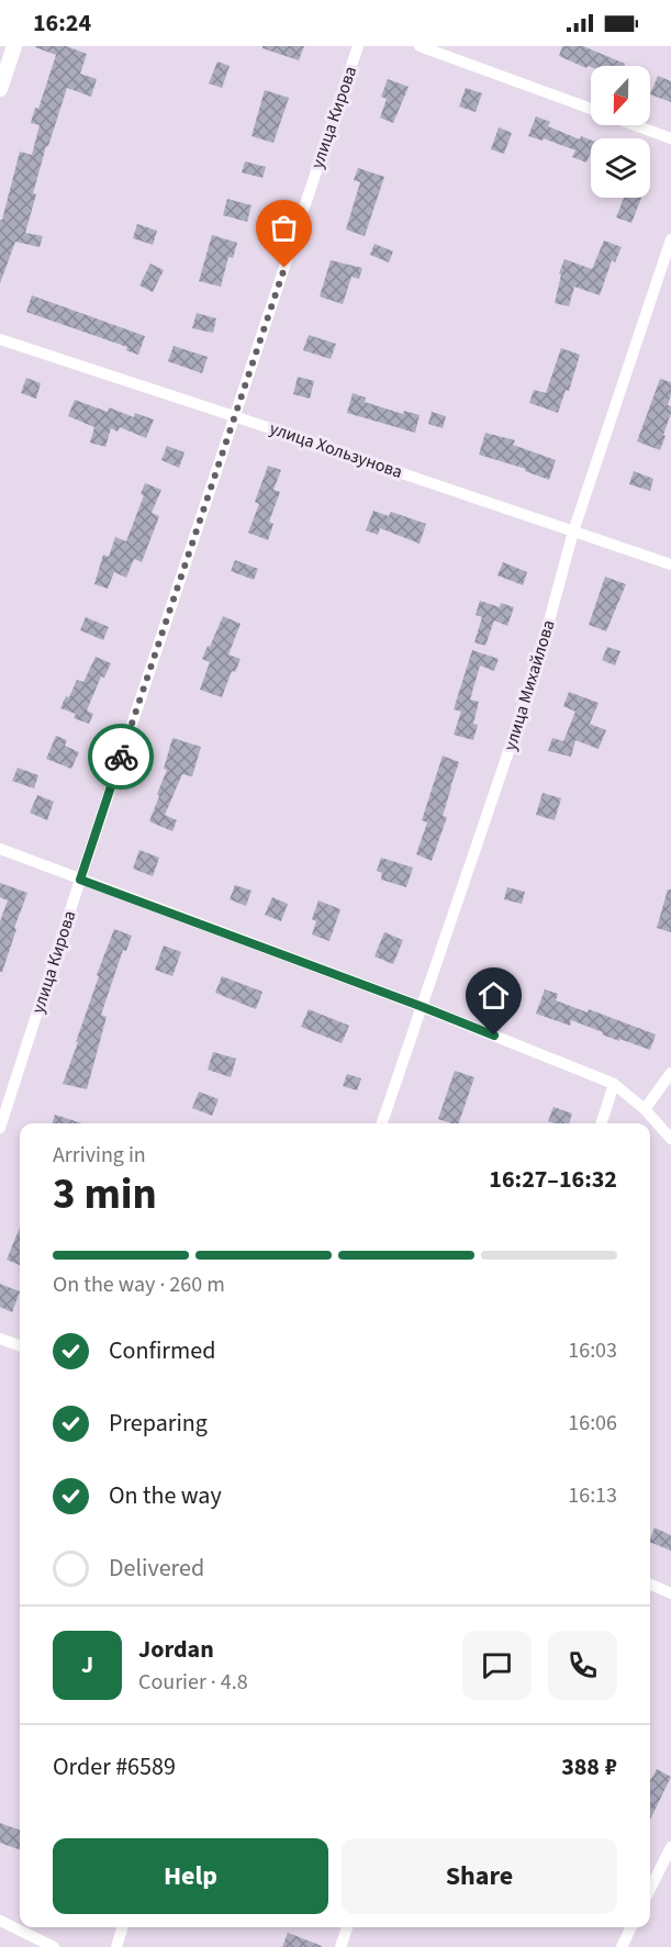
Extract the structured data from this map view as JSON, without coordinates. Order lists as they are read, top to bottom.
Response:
{
  "streets": {
    "street": ["улица Кирова", "улица Хользунова", "улица Михайлова"]
  },
  "crossings": [
    ["улица Кирова", "улица Хользунова"],
    ["улица Хользунова", "улица Михайлова"]
  ],
  "north": "bottom",
  "page": {
    "status": "16:24",
    "heading": ["3 min", "Arriving in", "16:27–16:32"],
    "panel": [
      "Jordan",
      "Courier · 4.8",
      "Order #6589",
      "388 ₽"
    ],
    "bar": "On the way · 260 m",
    "list": [
      ["Confirmed", "16:03"],
      ["Preparing", "16:06"],
      ["On the way", "16:13"],
      "Delivered"
    ],
    "round": "J",
    "buttons": ["Help", "Share"]
  }
}
